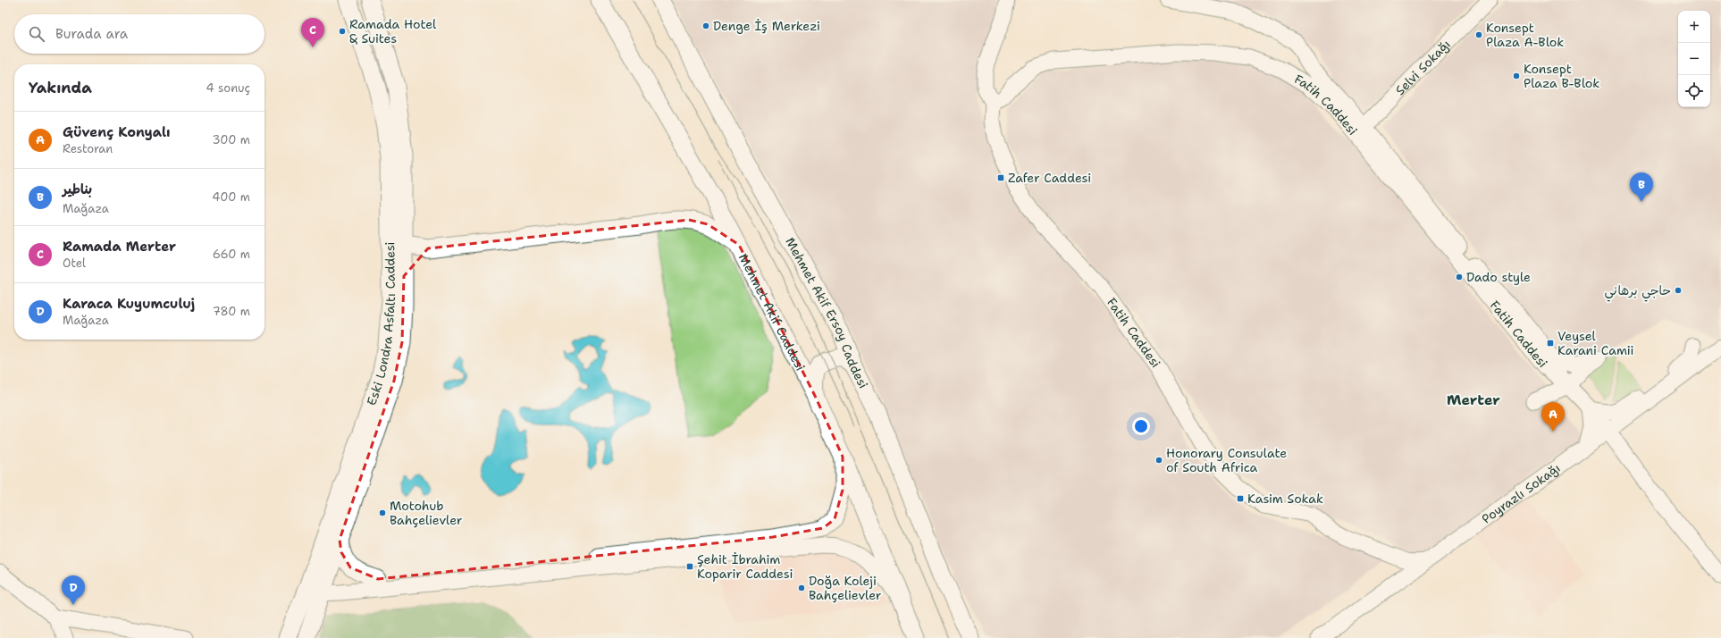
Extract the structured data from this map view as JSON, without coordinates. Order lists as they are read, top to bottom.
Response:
{
  "streets": {
    "main road": [
      "Selvi Sokağı",
      "Fatih Caddesi",
      "Mehmet Akif Caddesi",
      "Mehmet Akif Ersoy Caddesi",
      "Eski Londra Asfaltı Caddesi",
      "Poyrazlı Sokağı"
    ]
  },
  "crossings": [
    ["Selvi Sokağı", "Fatih Caddesi"],
    ["Fatih Caddesi", "Poyrazlı Sokağı"]
  ],
  "districts": ["Merter"],
  "places": {
    "other": [
      "Denge İş Merkezi",
      "Ramada Hotel & Suites",
      "Konsept Plaza A-Blok",
      "Konsept Plaza B-Blok",
      "Dado style",
      "حاجي برهاني",
      "Honorary Consulate of South Africa",
      "Motohub Bahçelievler",
      "Doğa Koleji Bahçelievler"
    ],
    "transit": [
      "Zafer Caddesi",
      "Veysel Karani Camii",
      "Kasim Sokak",
      "Şehit İbrahim Koparir Caddesi"
    ]
  },
  "page": {
    "map_buttons": ["+", "−"],
    "search": "Burada ara",
    "pins": [
      "C",
      "B",
      "A",
      "D"
    ],
    "heading": ["Yakında", "4 sonuç"],
    "list": [
      {
        "mark": "A",
        "name": "Güvenç Konyalı",
        "note": "Restoran",
        "value": "300 m"
      },
      {
        "mark": "B",
        "name": "بناطير",
        "note": "Mağaza",
        "value": "400 m"
      },
      {
        "mark": "C",
        "name": "Ramada Merter",
        "note": "Otel",
        "value": "660 m"
      },
      {
        "mark": "D",
        "name": "Karaca Kuyumculuj",
        "note": "Mağaza",
        "value": "780 m"
      }
    ]
  }
}
